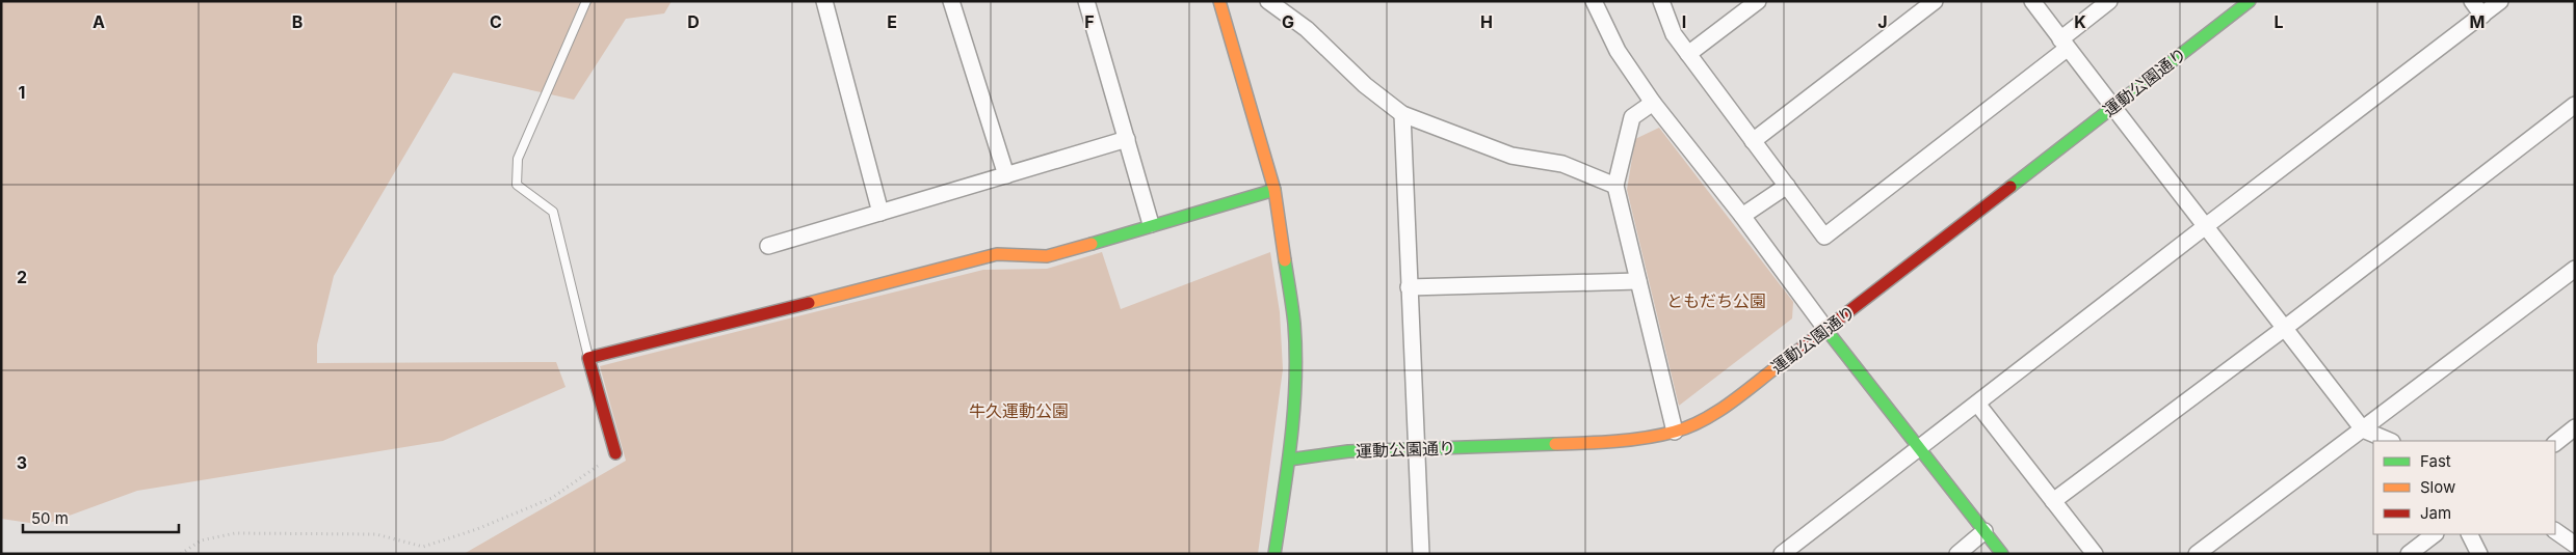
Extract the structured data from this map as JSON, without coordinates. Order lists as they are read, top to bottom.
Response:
{
  "streets": {
    "street": ["運動公園通り"]
  },
  "parks": ["ともだち公園", "牛久運動公園"],
  "legend": ["Fast", "Slow", "Jam"],
  "scale_bar": "50 m",
  "grid": {
    "columns": [
      "A",
      "B",
      "C",
      "D",
      "E",
      "F",
      "G",
      "H",
      "I",
      "J",
      "K",
      "L",
      "M"
    ],
    "rows": ["1", "2", "3"]
  }
}
